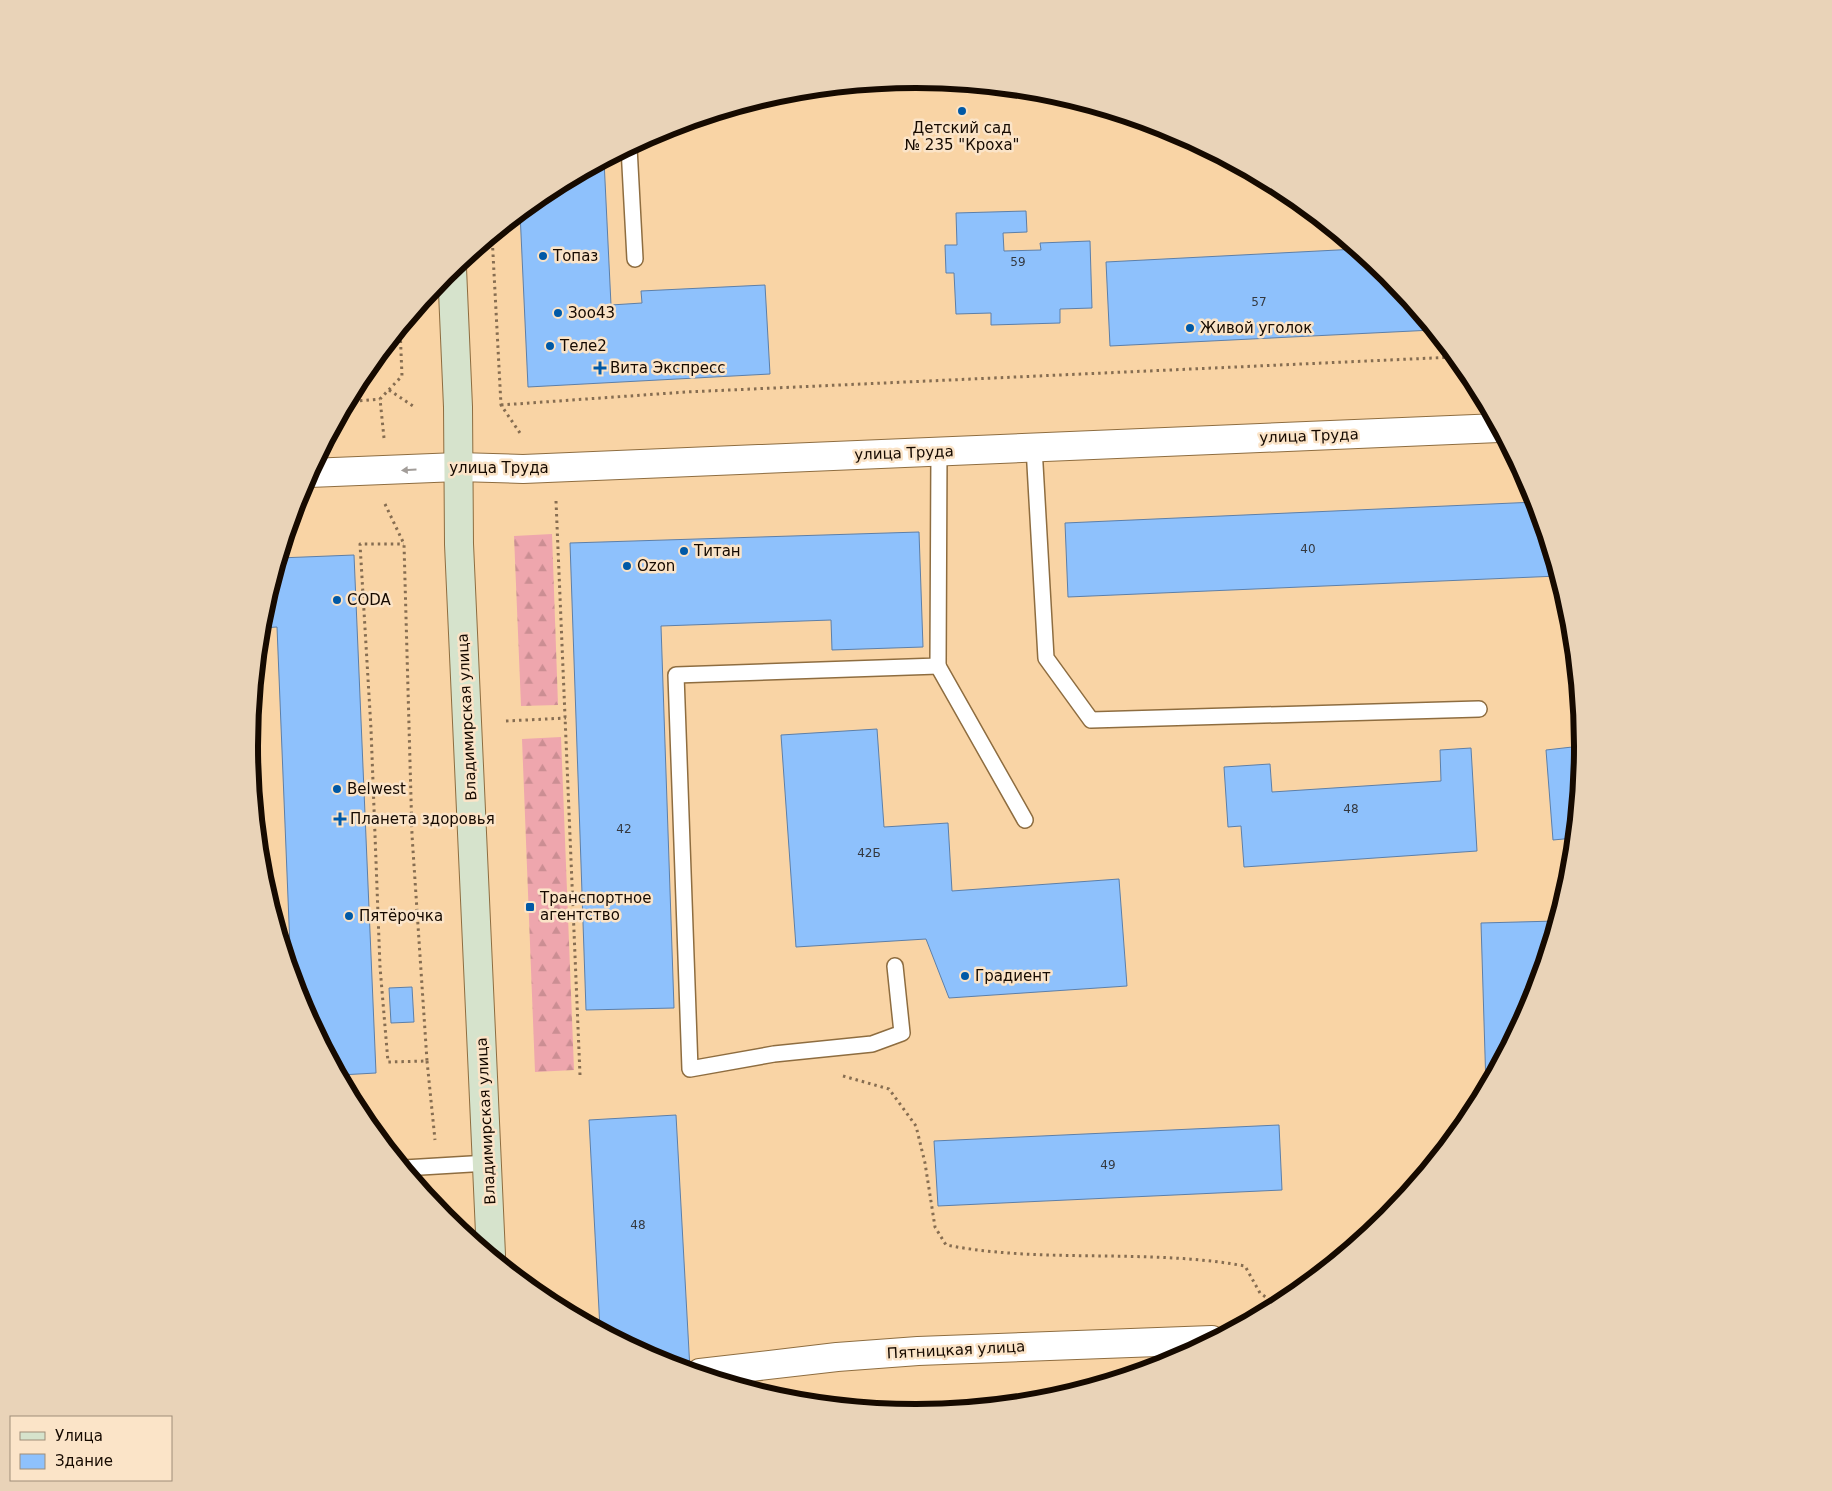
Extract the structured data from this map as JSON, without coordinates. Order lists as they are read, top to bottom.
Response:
{
  "streets": {
    "main road": ["Владимирская улица"],
    "street": ["улица Труда", "Пятницкая улица"]
  },
  "crossings": [
    ["улица Труда", "Владимирская улица"]
  ],
  "places": {
    "other": [
      "Детский сад № 235 \"Кроха\"",
      "Топаз",
      "Зоо43",
      "Живой уголок",
      "Теле2",
      "Титан",
      "Ozon",
      "CODA",
      "Belwest",
      "Пятёрочка",
      "Градиент"
    ],
    "health": ["Вита Экспресс", "Планета здоровья"],
    "transit": ["Транспортное агентство"]
  },
  "house_numbers": [
    "59",
    "57",
    "40",
    "48",
    "42",
    "42Б",
    "49",
    "48"
  ],
  "legend": ["Улица", "Здание"]
}
